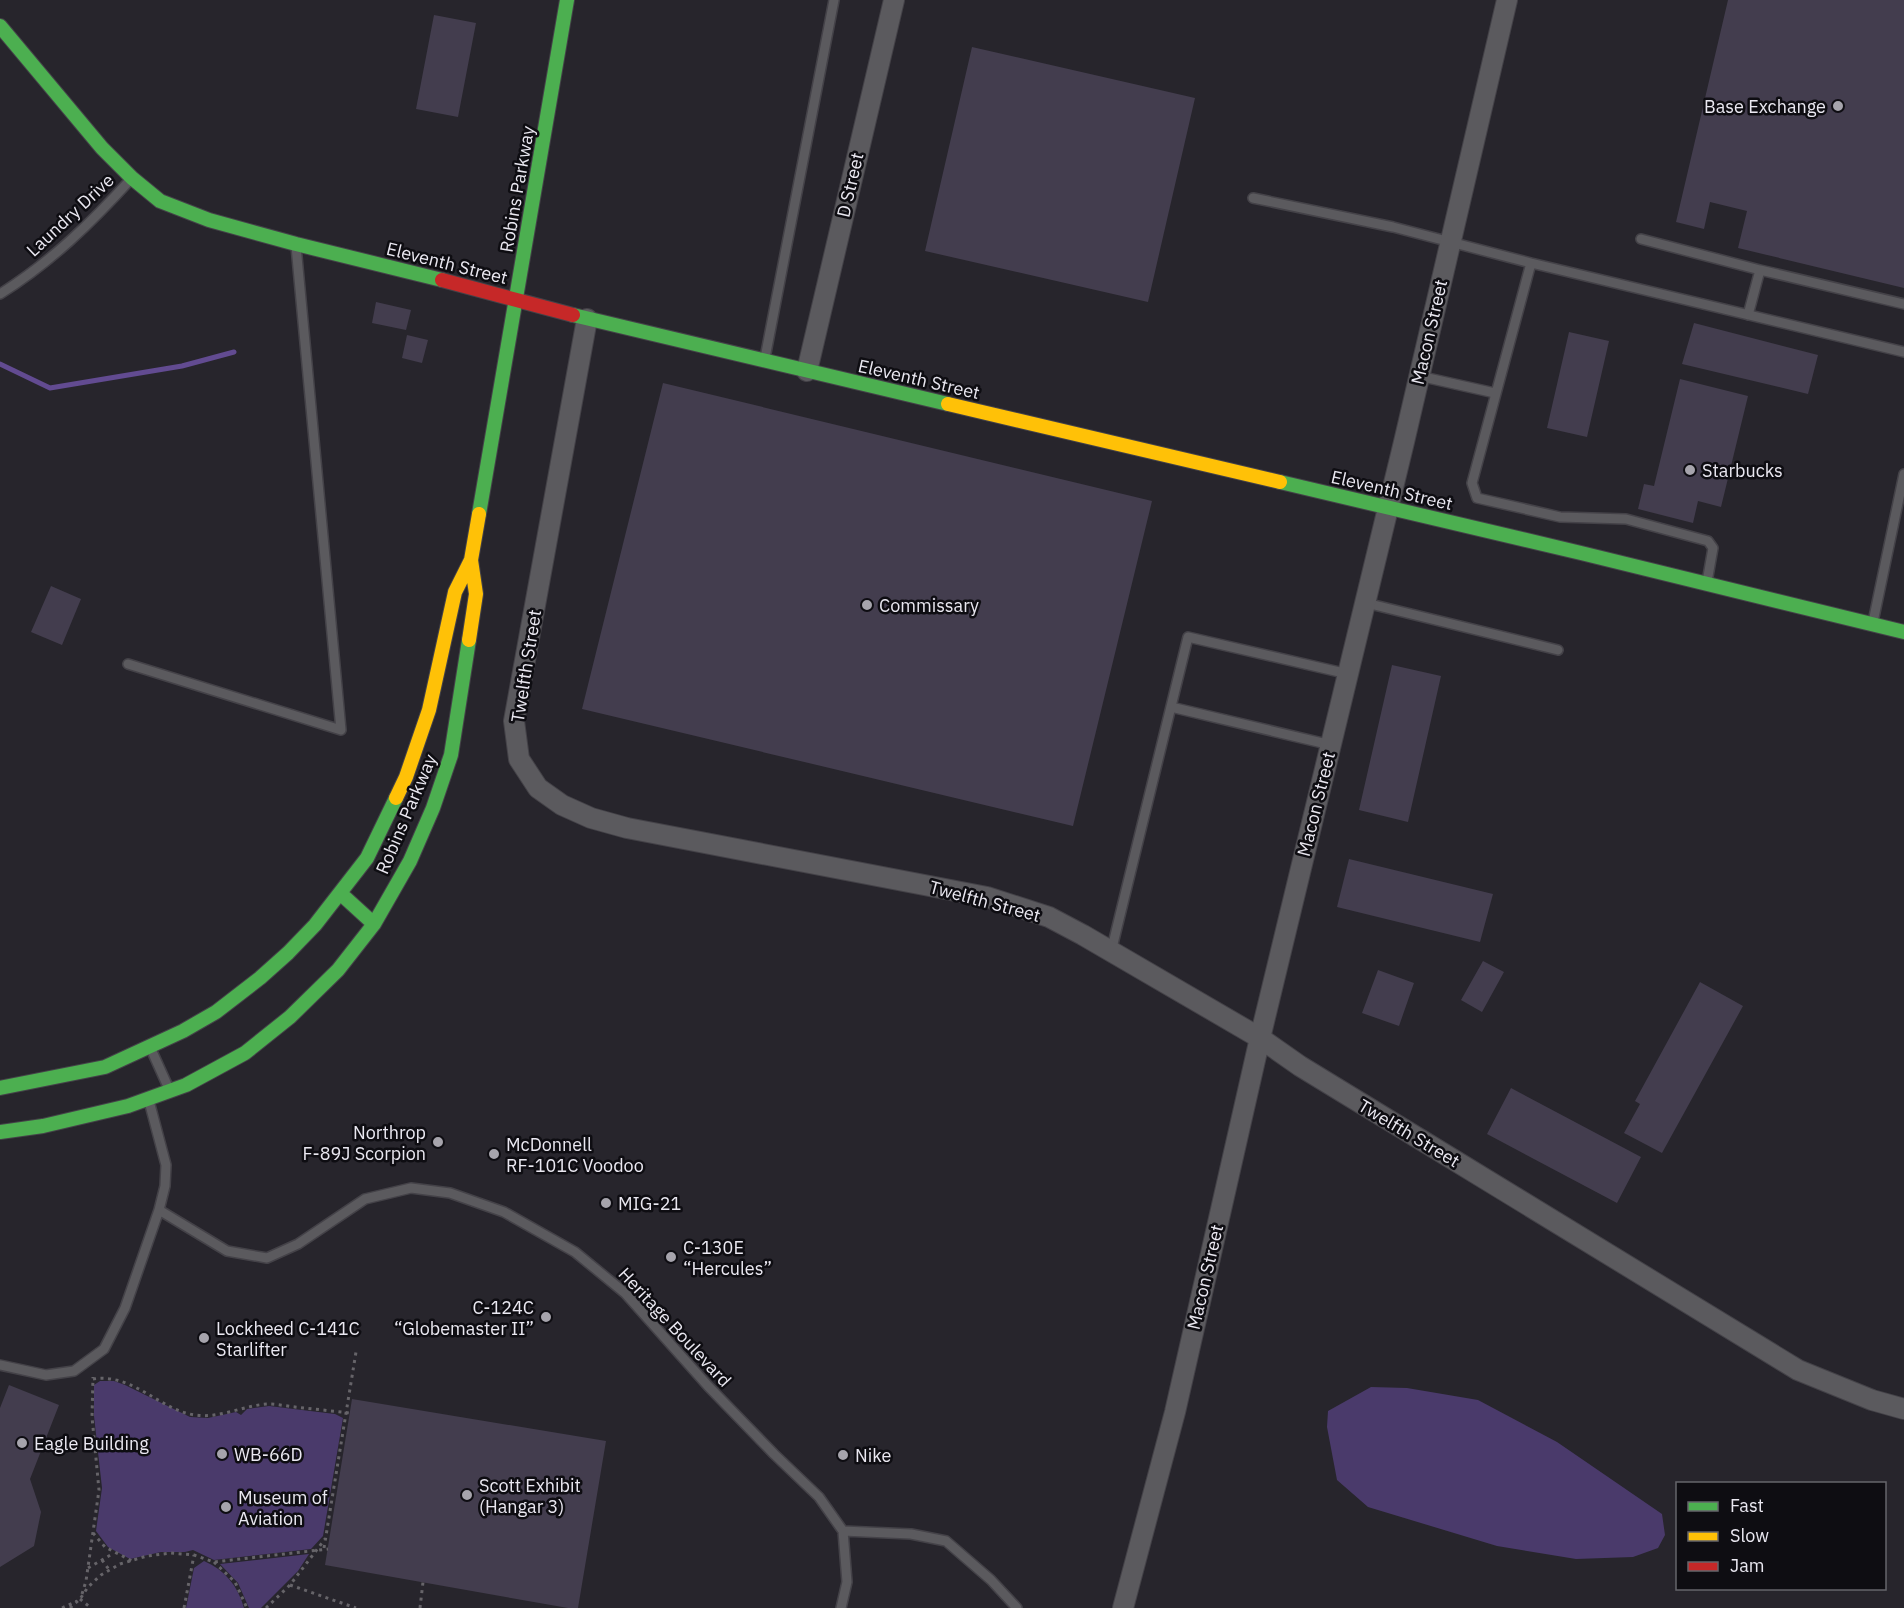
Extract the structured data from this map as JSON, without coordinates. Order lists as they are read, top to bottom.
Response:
{
  "streets": {
    "street": [
      "D Street",
      "Robins Parkway",
      "Eleventh Street",
      "Macon Street",
      "Twelfth Street"
    ],
    "lane": ["Laundry Drive", "Heritage Boulevard"]
  },
  "crossings": [
    ["D Street", "Eleventh Street"],
    ["Robins Parkway", "Eleventh Street"],
    ["Laundry Drive", "Eleventh Street"],
    ["Eleventh Street", "Macon Street"],
    ["Eleventh Street", "Twelfth Street"],
    ["Macon Street", "Twelfth Street"]
  ],
  "places": [
    "Base Exchange",
    "Starbucks",
    "Commissary",
    "Northrop F-89J Scorpion",
    "McDonnell RF-101C Voodoo",
    "MIG-21",
    "C-130E “Hercules”",
    "C-124C “Globemaster II”",
    "Lockheed C-141C Starlifter",
    "Eagle Building",
    "WB-66D",
    "Nike",
    "Scott Exhibit (Hangar 3)",
    "Museum of Aviation"
  ],
  "legend": ["Fast", "Slow", "Jam"]
}
